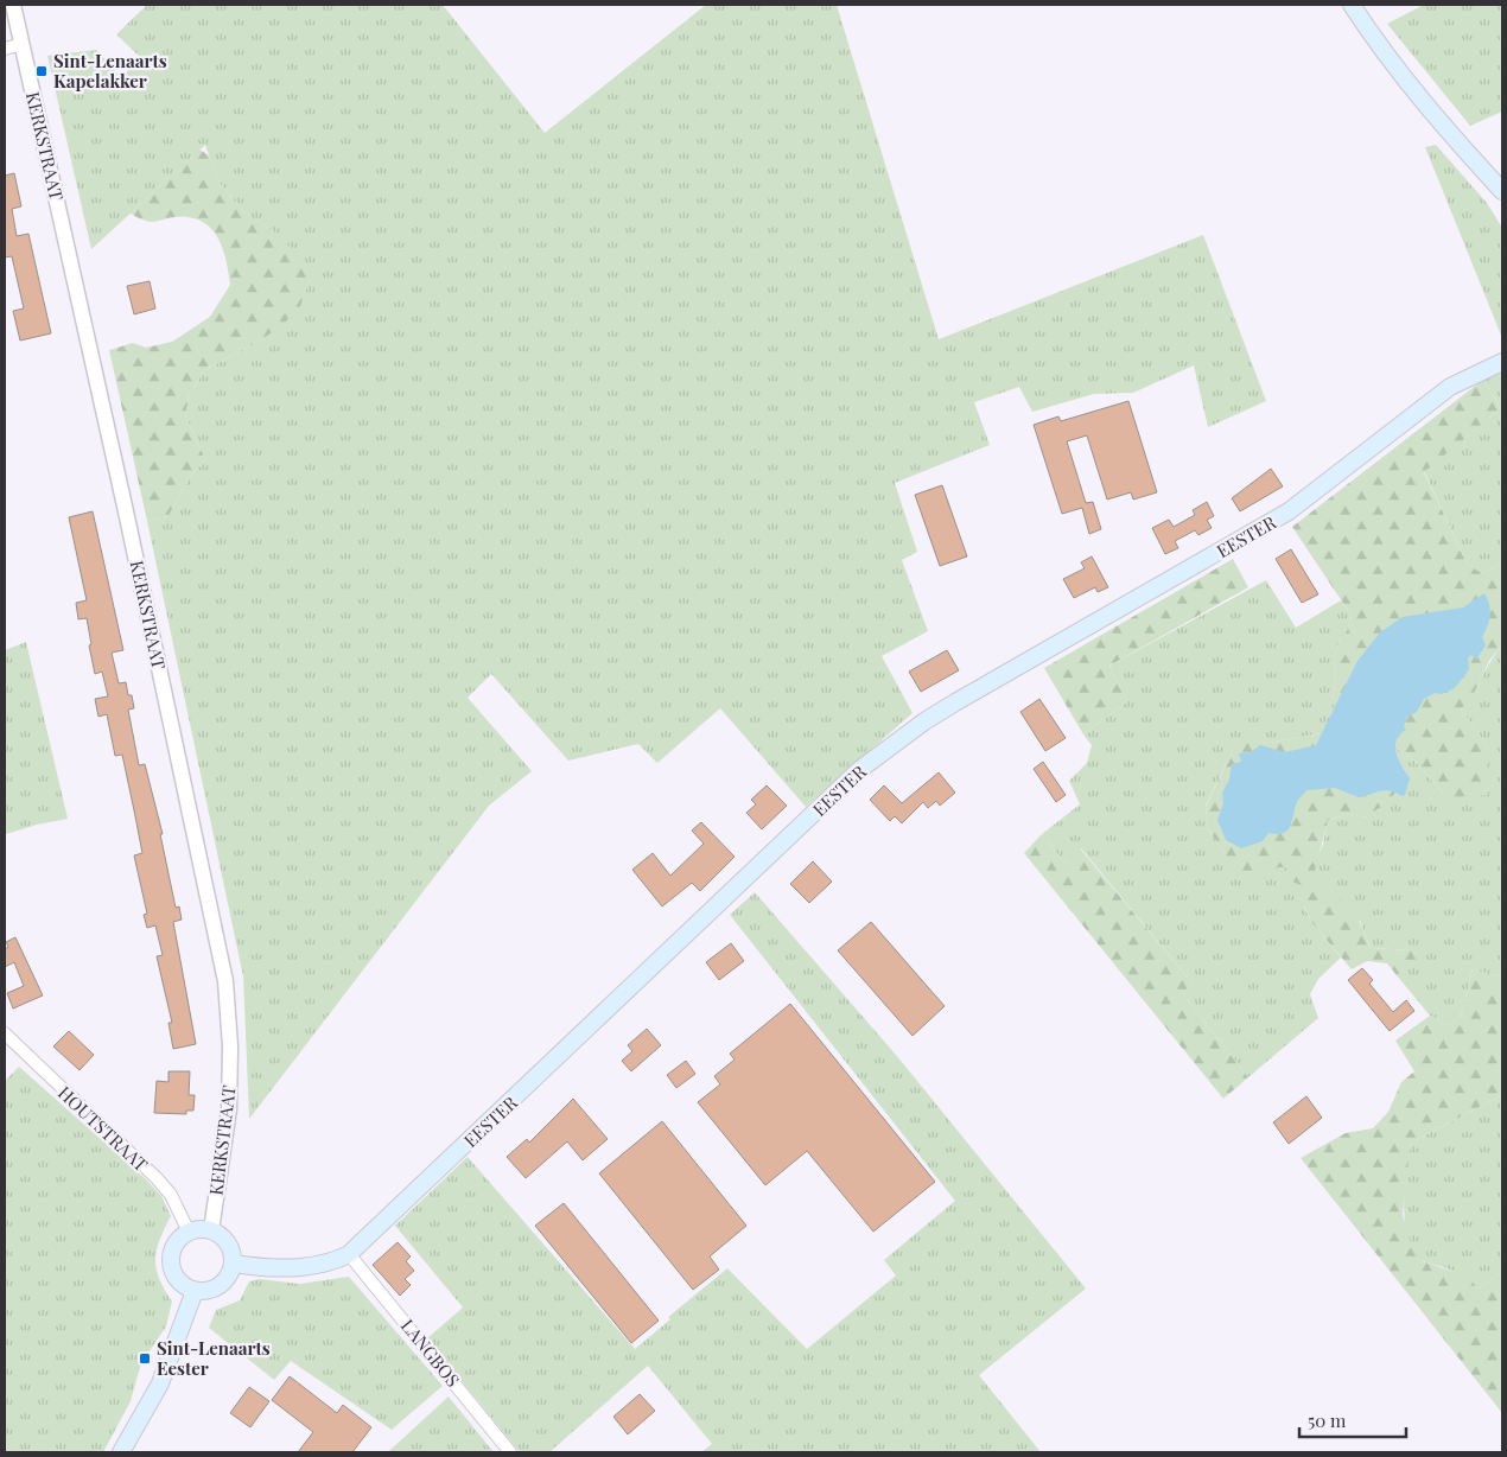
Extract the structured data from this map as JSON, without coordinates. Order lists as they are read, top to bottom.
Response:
{
  "streets": {
    "main road": ["EESTER"],
    "street": ["KERKSTRAAT", "HOUTSTRAAT", "LANGBOS"]
  },
  "crossings": [
    ["KERKSTRAAT", "EESTER"],
    ["KERKSTRAAT", "HOUTSTRAAT"],
    ["EESTER", "HOUTSTRAAT"],
    ["EESTER", "LANGBOS"]
  ],
  "places": {
    "transit": ["Sint-Lenaarts Kapelakker", "Sint-Lenaarts Eester"]
  },
  "scale_bar": "50 m"
}
